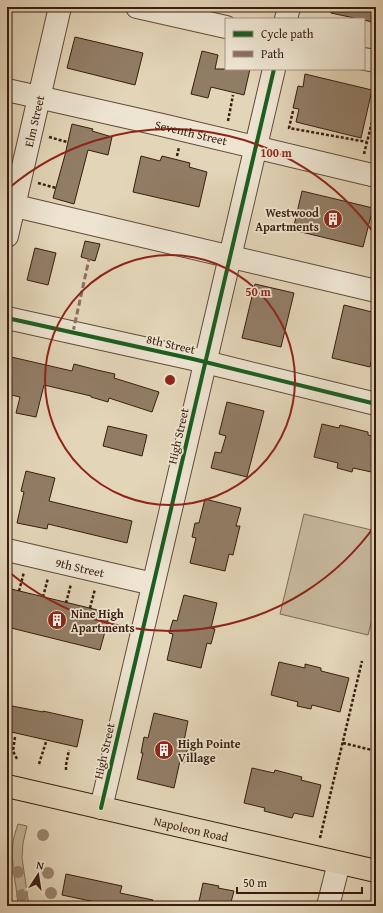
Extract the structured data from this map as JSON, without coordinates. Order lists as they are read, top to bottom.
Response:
{
  "streets": {
    "main road": ["Napoleon Road"],
    "street": [
      "Elm Street",
      "Seventh Street",
      "8th Street",
      "High Street",
      "9th Street"
    ]
  },
  "crossings": [
    ["Elm Street", "Seventh Street"],
    ["Seventh Street", "High Street"],
    ["8th Street", "High Street"],
    ["High Street", "9th Street"],
    ["High Street", "Napoleon Road"]
  ],
  "places": {
    "building": ["Westwood Apartments", "Nine High Apartments", "High Pointe Village"]
  },
  "legend": ["Cycle path", "Path"],
  "scale_bar": "50 m",
  "north": "top",
  "rings": ["100 m", "50 m"]
}
